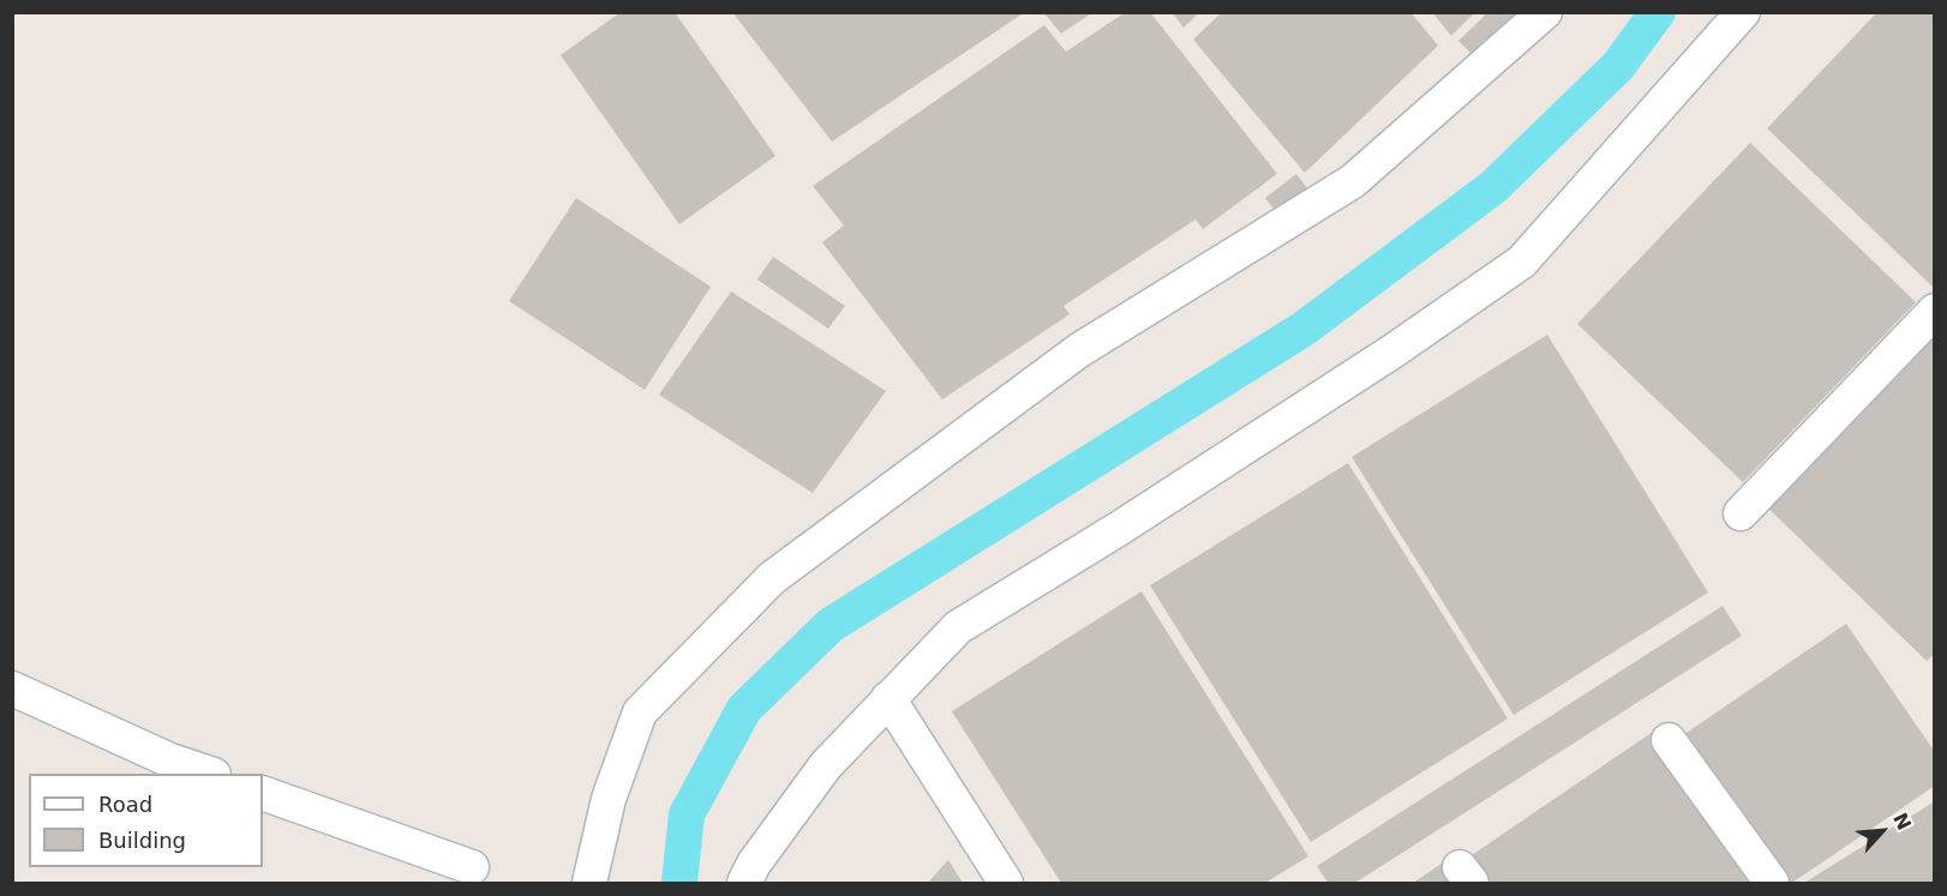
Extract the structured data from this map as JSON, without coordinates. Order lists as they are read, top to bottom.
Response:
{
  "legend": ["Road", "Building"],
  "north": "top right"
}
